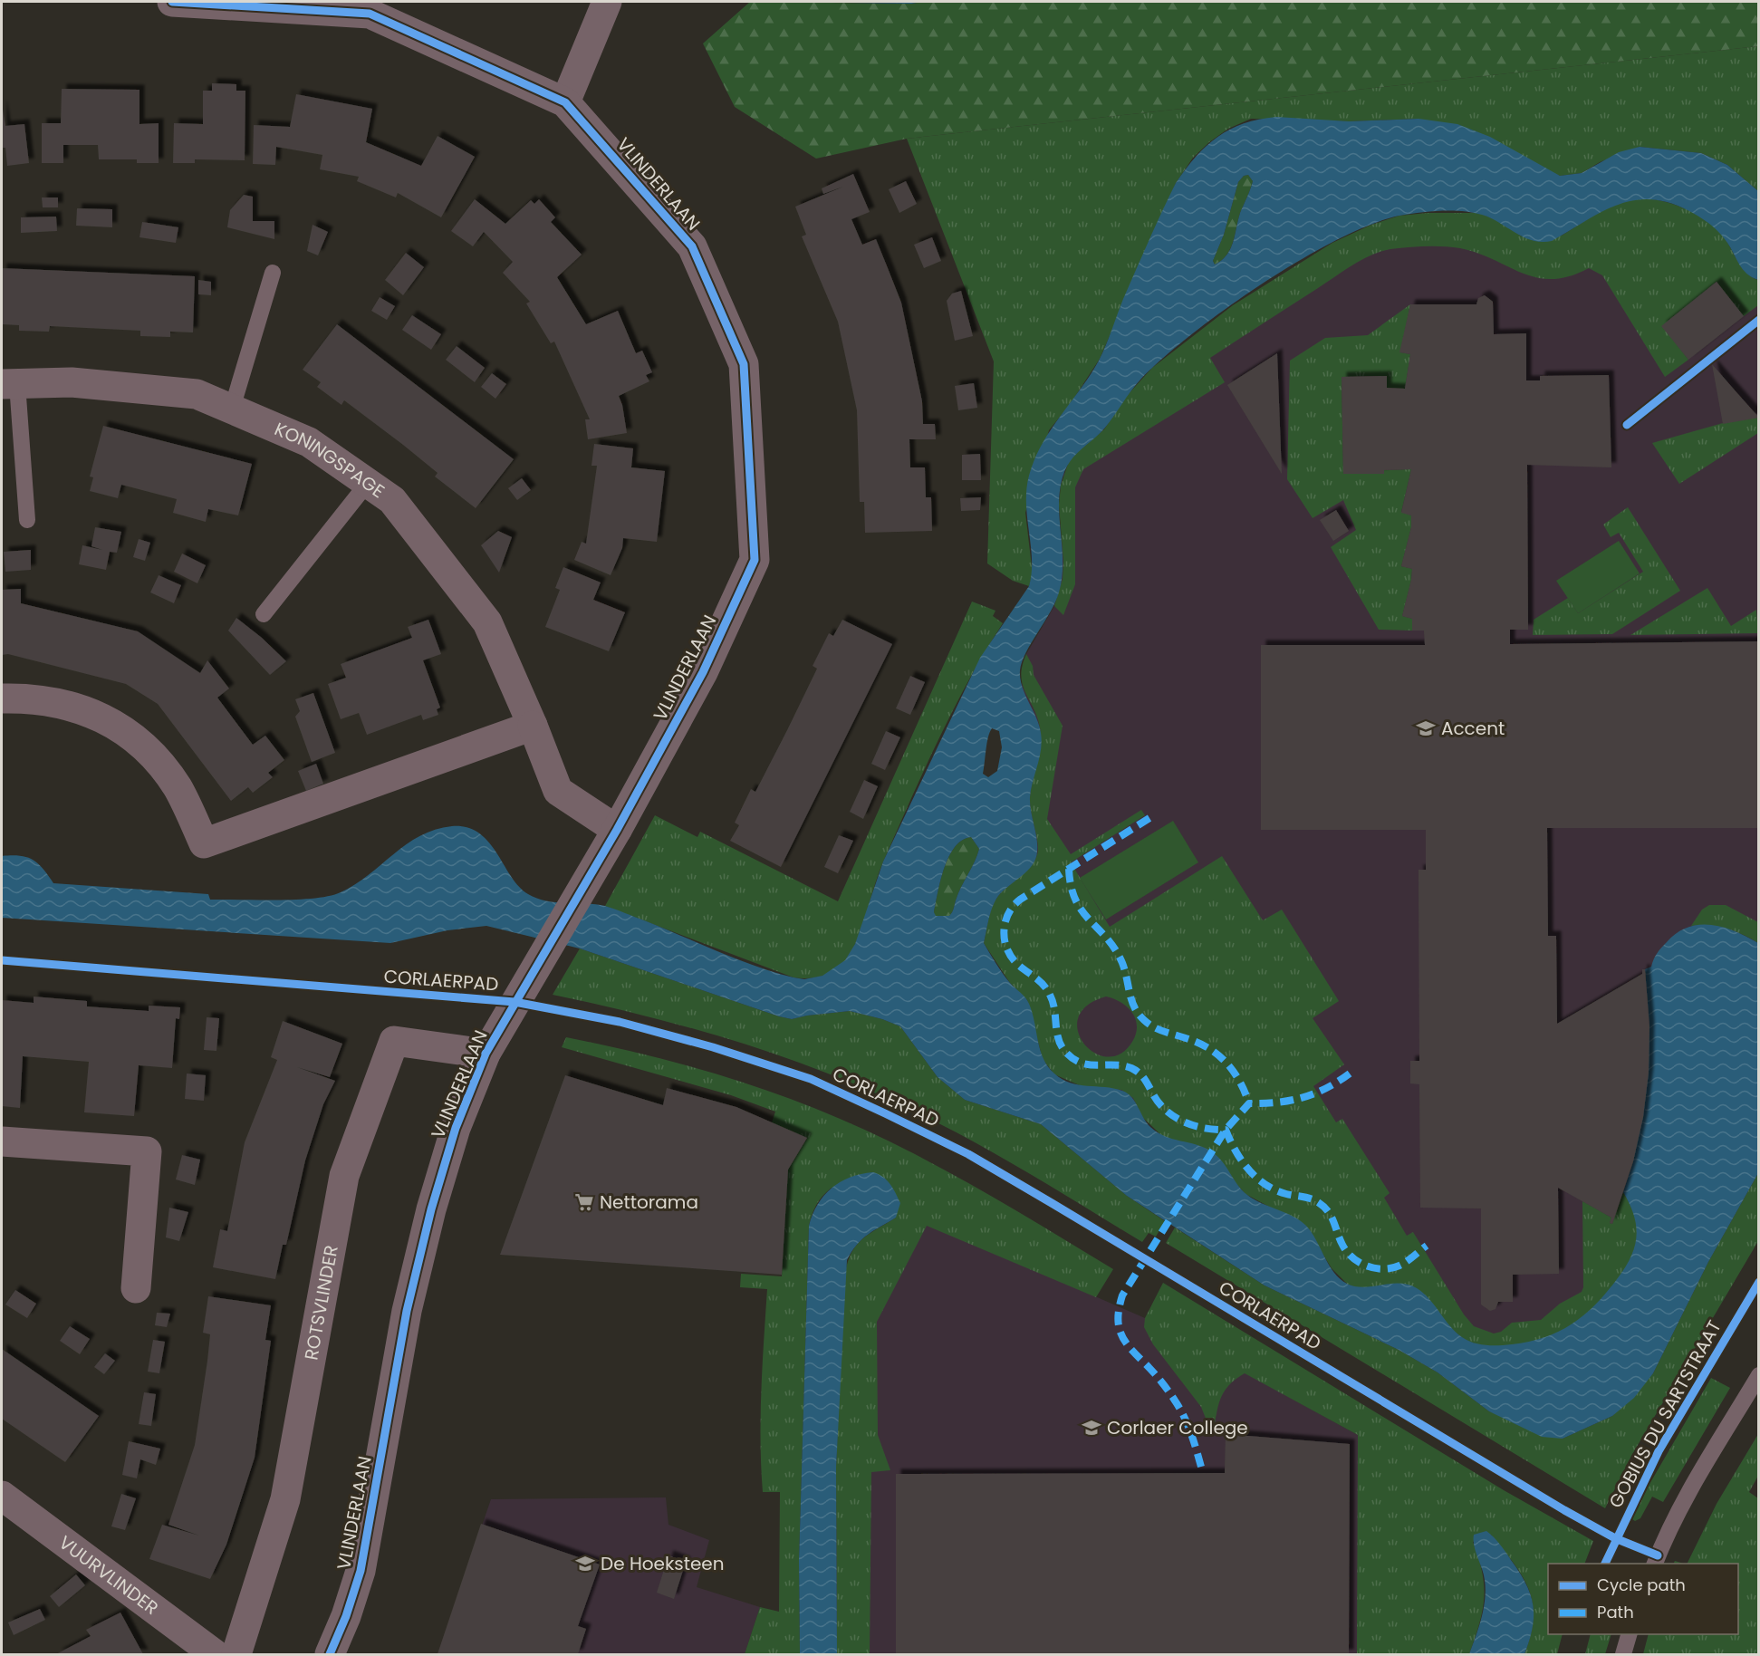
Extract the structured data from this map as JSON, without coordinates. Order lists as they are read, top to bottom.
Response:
{
  "streets": {
    "street": [
      "VLINDERLAAN",
      "KONINGSPAGE",
      "ROTSVLINDER",
      "VUURVLINDER"
    ],
    "cycle path": ["CORLAERPAD", "GOBIUS DU SARTSTRAAT"]
  },
  "crossings": [
    ["VLINDERLAAN", "KONINGSPAGE"],
    ["VLINDERLAAN", "ROTSVLINDER"]
  ],
  "places": {
    "school or university": ["Accent", "Corlaer College", "De Hoeksteen"],
    "supermarket": ["Nettorama"]
  },
  "legend": ["Cycle path", "Path"]
}
